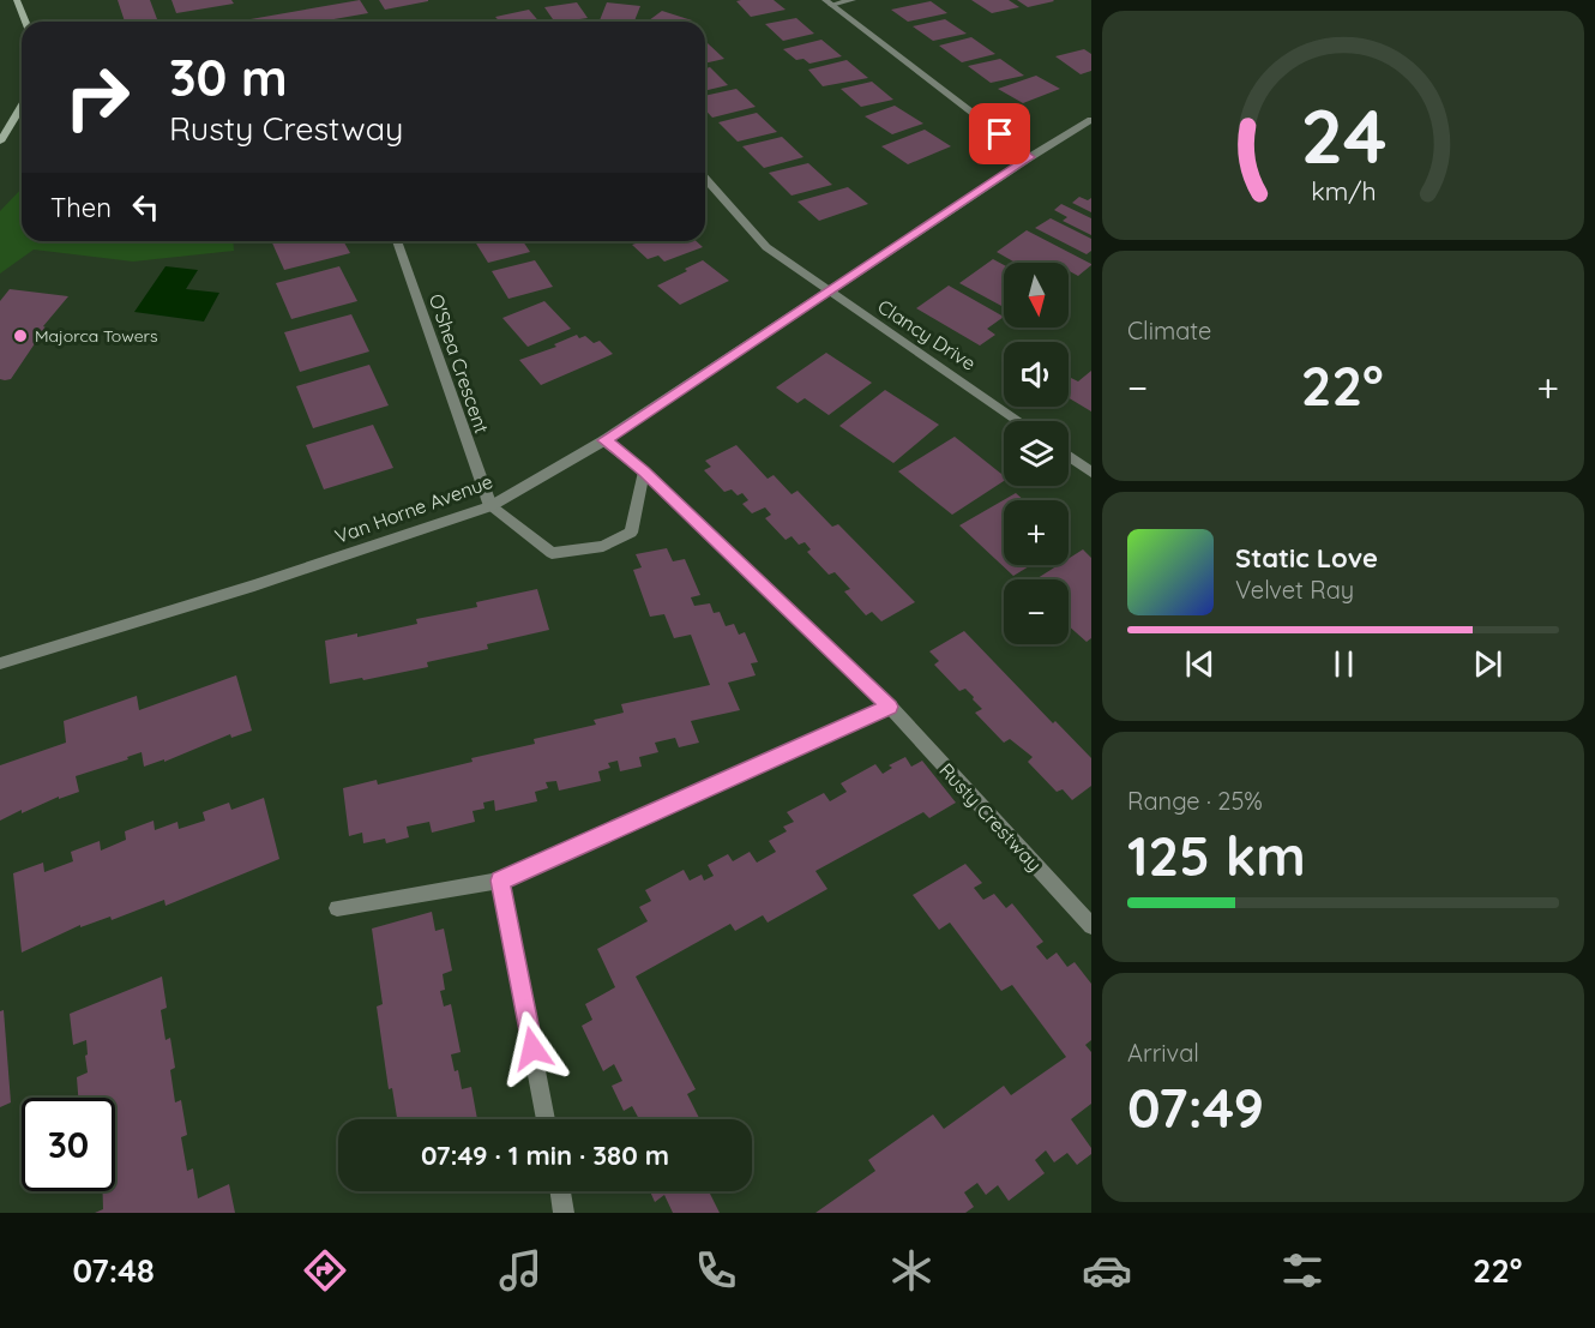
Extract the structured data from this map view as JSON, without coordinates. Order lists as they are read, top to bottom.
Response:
{
  "streets": {
    "street": [
      "Clancy Drive",
      "O'Shea Crescent",
      "Van Horne Avenue",
      "Rusty Crestway"
    ]
  },
  "crossings": [
    ["Clancy Drive", "Van Horne Avenue"],
    ["O'Shea Crescent", "Van Horne Avenue"],
    ["Van Horne Avenue", "Rusty Crestway"]
  ],
  "places": ["Majorca Towers"],
  "north": "bottom",
  "page": {
    "turn": ["30 m", "Rusty Crestway"],
    "then": "Then",
    "tile": [
      "Climate",
      ["Range · 25%", "125 km"],
      ["Arrival", "07:49"]
    ],
    "map_buttons": ["+", "−"],
    "heat": ["−", "22°", "+"],
    "song": ["Static Love", "Velvet Ray"],
    "limit": "30",
    "trip": "07:49 · 1 min · 380 m",
    "tabs": ["07:48", "22°"],
    "gauge": ["24", "km/h"]
  }
}
